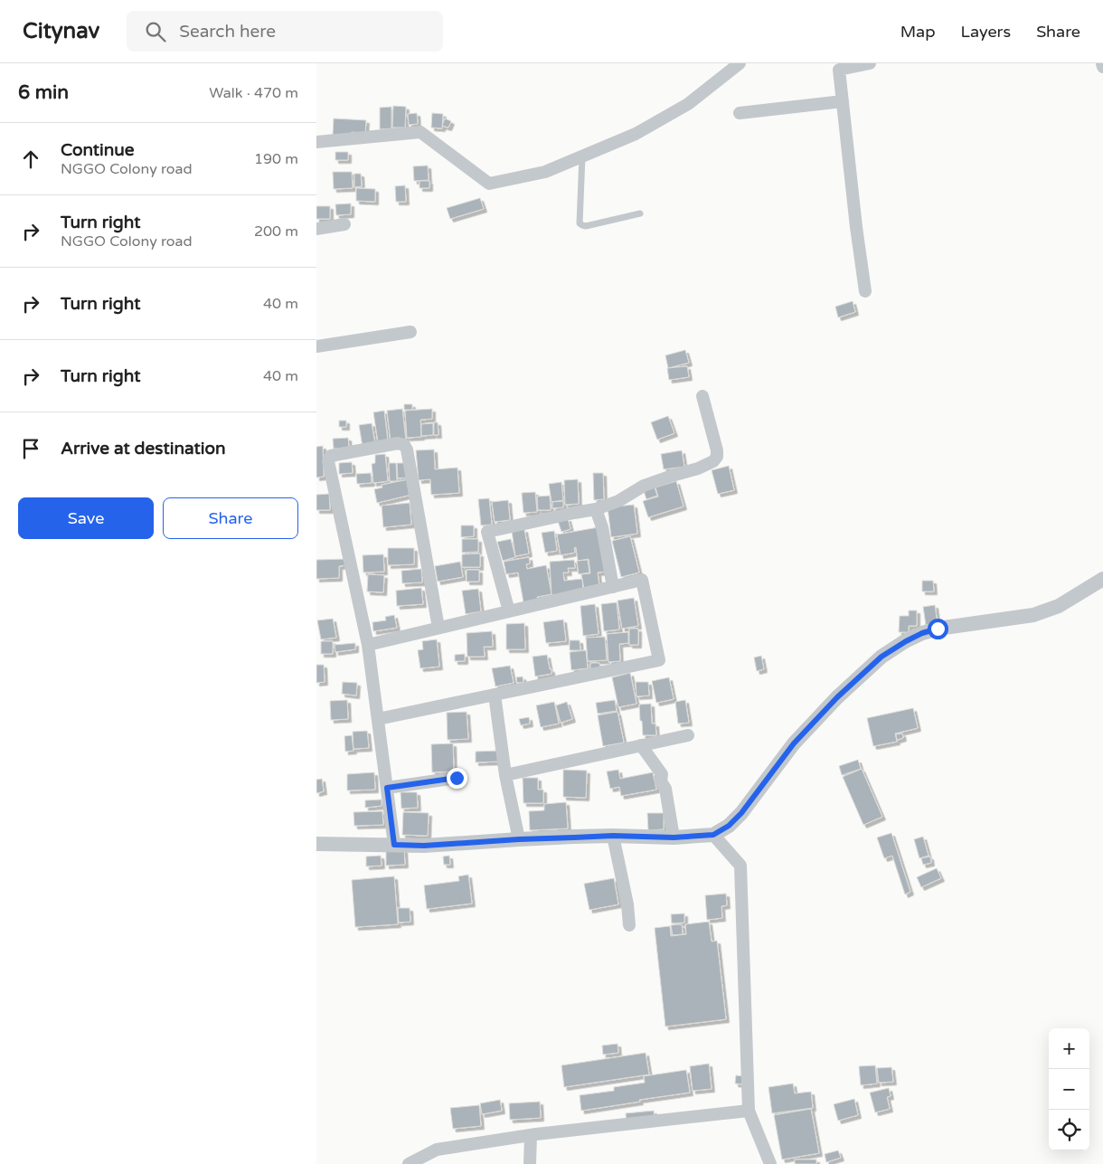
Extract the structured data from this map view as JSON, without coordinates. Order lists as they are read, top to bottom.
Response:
{
  "page": {
    "header": "Citynav",
    "search": "Search here",
    "nav": ["Map", "Layers", "Share"],
    "heading": ["6 min", "Walk · 470 m"],
    "list": [
      ["Continue", "NGGO Colony road", "190 m"],
      ["Turn right", "NGGO Colony road", "200 m"],
      ["Turn right", "40 m"],
      ["Turn right", "40 m"],
      "Arrive at destination"
    ],
    "buttons": ["Save", "Share"],
    "map_buttons": ["+", "−"]
  }
}
